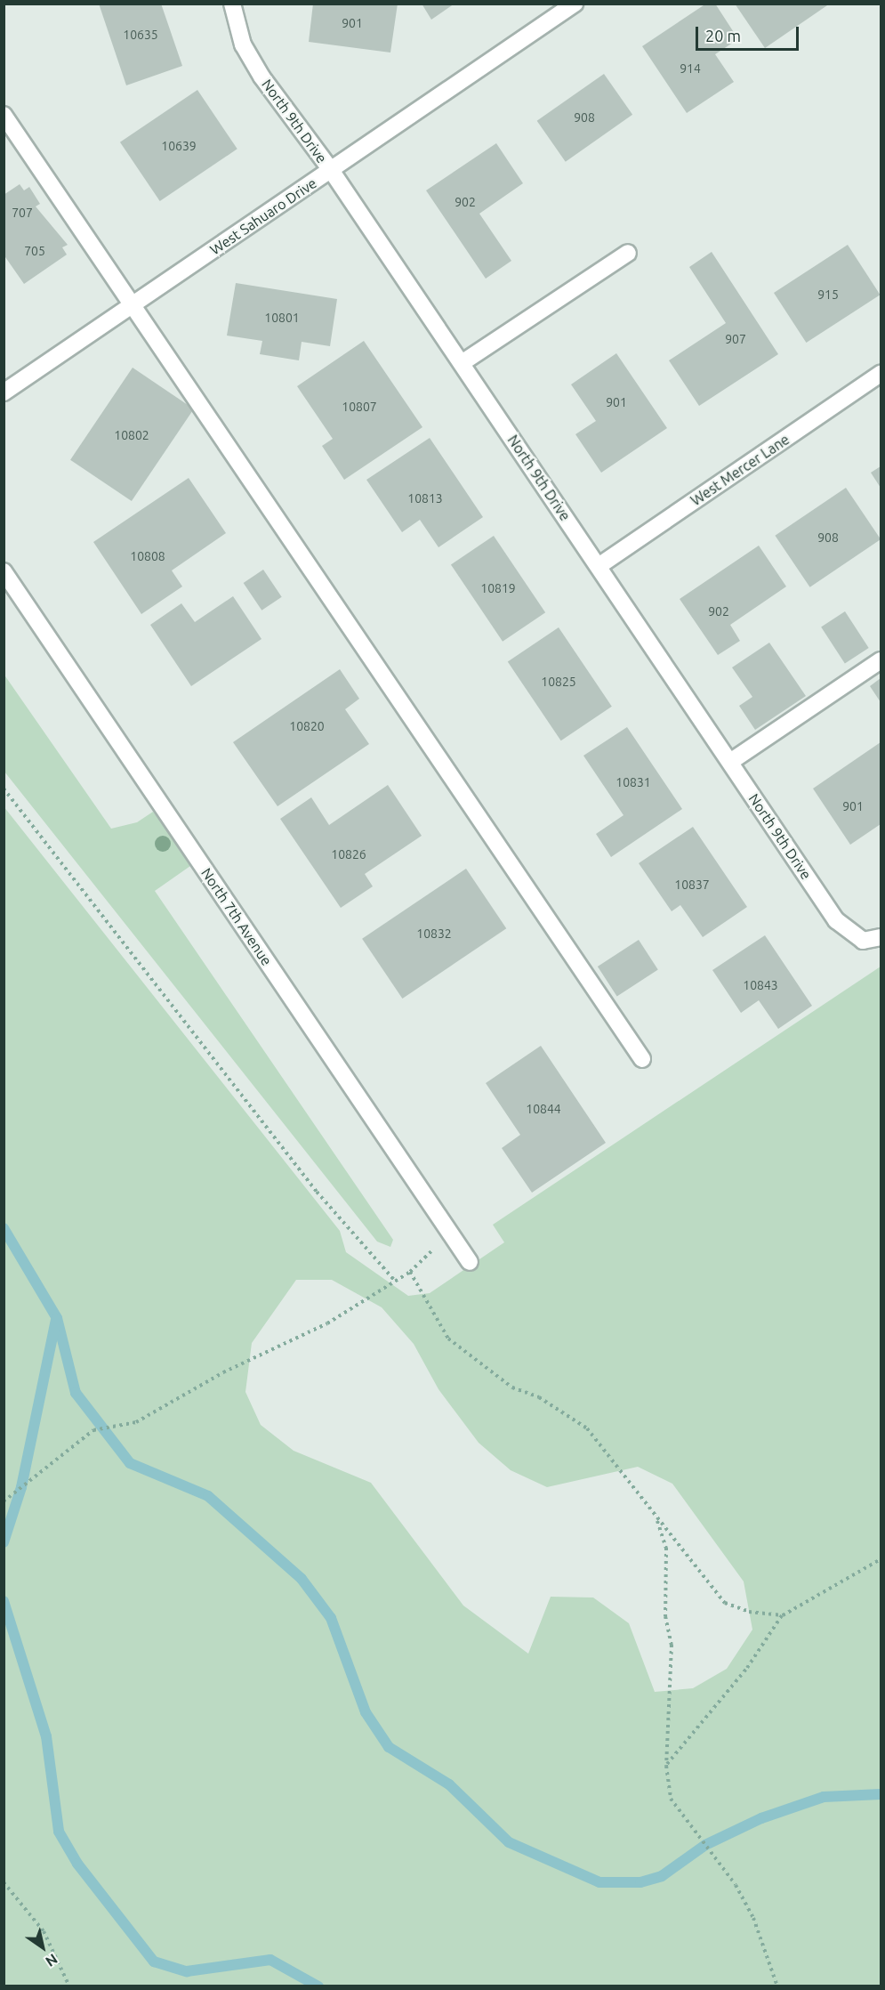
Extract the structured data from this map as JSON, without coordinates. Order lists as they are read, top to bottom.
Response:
{
  "streets": {
    "street": [
      "North 9th Drive",
      "West Sahuaro Drive",
      "West Mercer Lane",
      "North 7th Avenue"
    ]
  },
  "crossings": [
    ["North 9th Drive", "West Sahuaro Drive"],
    ["North 9th Drive", "West Mercer Lane"]
  ],
  "house_numbers": [
    "901",
    "10635",
    "914",
    "908",
    "10639",
    "902",
    "707",
    "705",
    "915",
    "10801",
    "907",
    "901",
    "10807",
    "10802",
    "10813",
    "908",
    "10808",
    "10819",
    "902",
    "10825",
    "10820",
    "10831",
    "901",
    "10826",
    "10837",
    "10832",
    "10843",
    "10844"
  ],
  "scale_bar": "20 m",
  "north": "bottom right"
}
